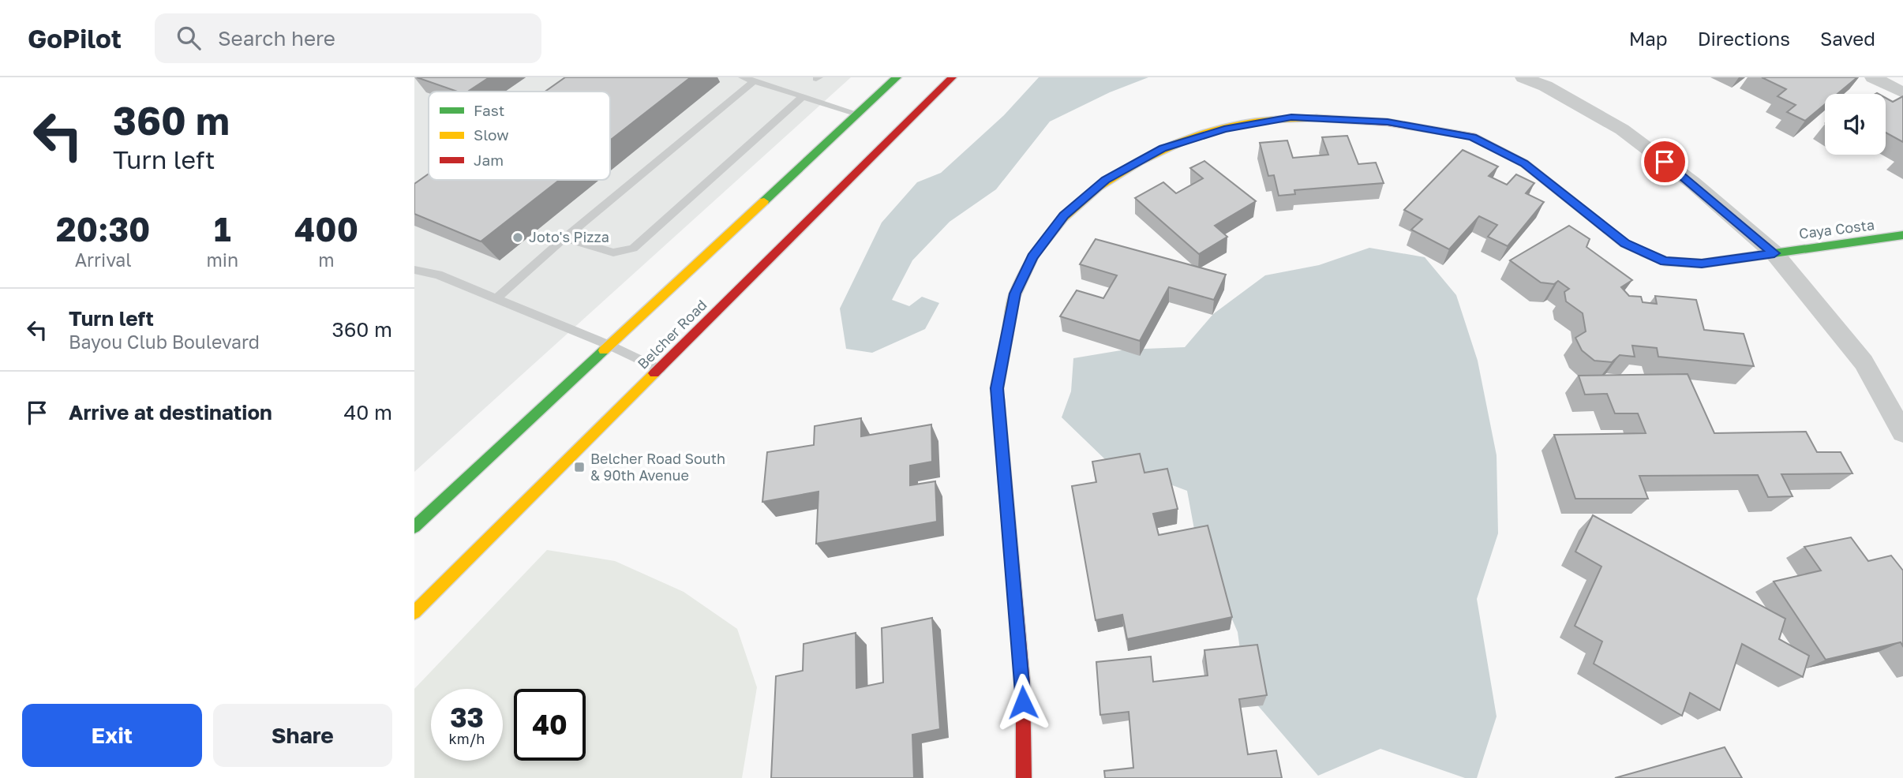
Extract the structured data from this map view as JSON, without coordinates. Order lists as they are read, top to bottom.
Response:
{
  "streets": {
    "street": ["Caya Costa", "Belcher Road"]
  },
  "places": {
    "other": ["Joto's Pizza"],
    "transit": ["Belcher Road South & 90th Avenue"]
  },
  "legend": ["Fast", "Slow", "Jam"],
  "page": {
    "header": "GoPilot",
    "search": "Search here",
    "nav": ["Map", "Directions", "Saved"],
    "turn": ["360 m", "Turn left"],
    "eta": [
      "20:30",
      "Arrival",
      "1",
      "min",
      "400",
      "m"
    ],
    "list": [
      {
        "name": "Turn left",
        "note": "Bayou Club Boulevard",
        "value": "360 m"
      },
      {
        "name": "Arrive at destination",
        "value": "40 m"
      }
    ],
    "speed": "33 km/h",
    "limit": "40",
    "buttons": ["Exit", "Share"]
  }
}
